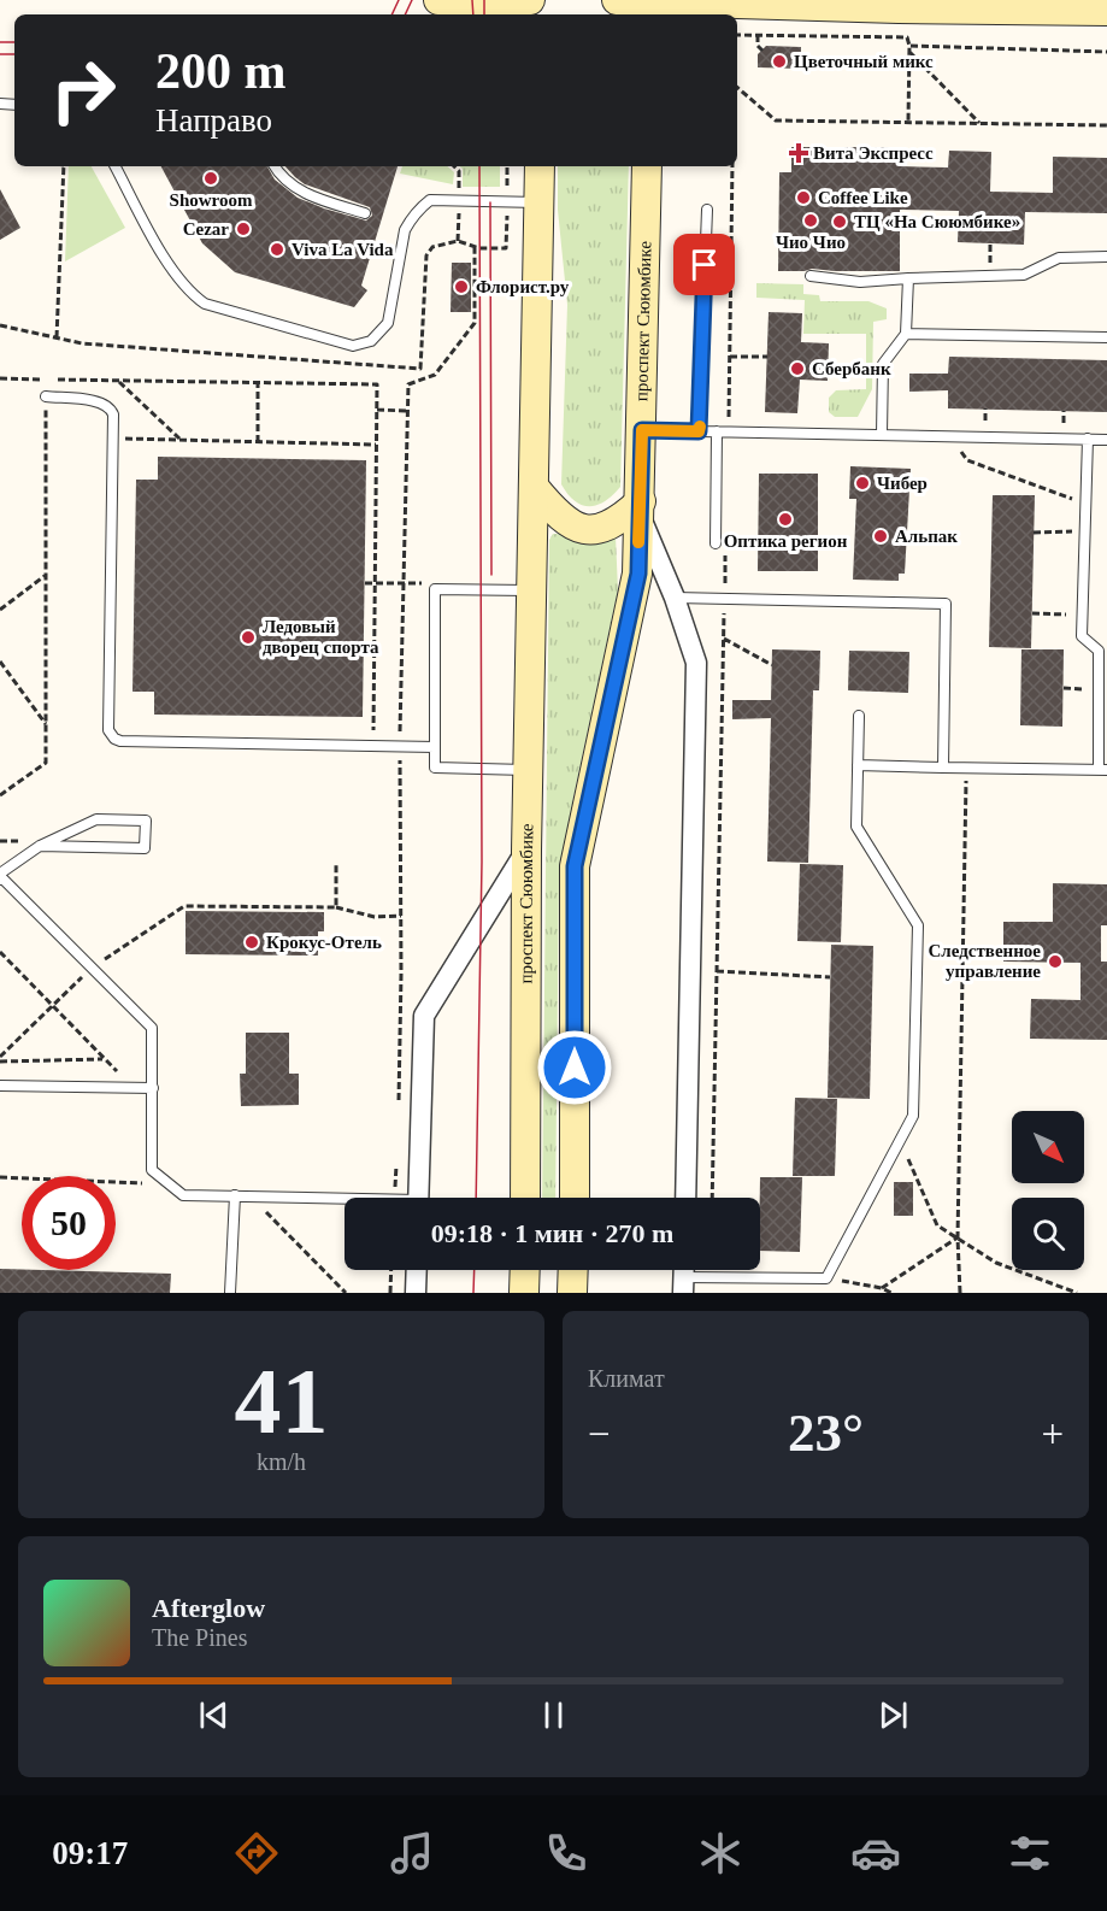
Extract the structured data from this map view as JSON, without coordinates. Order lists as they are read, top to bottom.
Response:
{
  "streets": {
    "main road": ["проспект Сююмбике"]
  },
  "places": {
    "other": [
      "Цветочный микс",
      "Showroom",
      "Coffee Like",
      "Чио Чио",
      "ТЦ «На Сююмбике»",
      "Cezar",
      "Viva La Vida",
      "Флорист.ру",
      "Сбербанк",
      "Чибер",
      "Оптика регион",
      "Альпак",
      "Ледовый дворец спорта",
      "Крокус-Отель",
      "Следственное управление"
    ],
    "health": ["Вита Экспресс"]
  },
  "north": "bottom right",
  "page": {
    "turn": ["200 m", "Направо"],
    "limit": "50",
    "trip": "09:18 · 1 мин · 270 m",
    "tile": [
      ["41", "km/h"],
      "Климат"
    ],
    "heat": ["−", "23°", "+"],
    "song": ["Afterglow", "The Pines"],
    "tabs": "09:17"
  }
}
